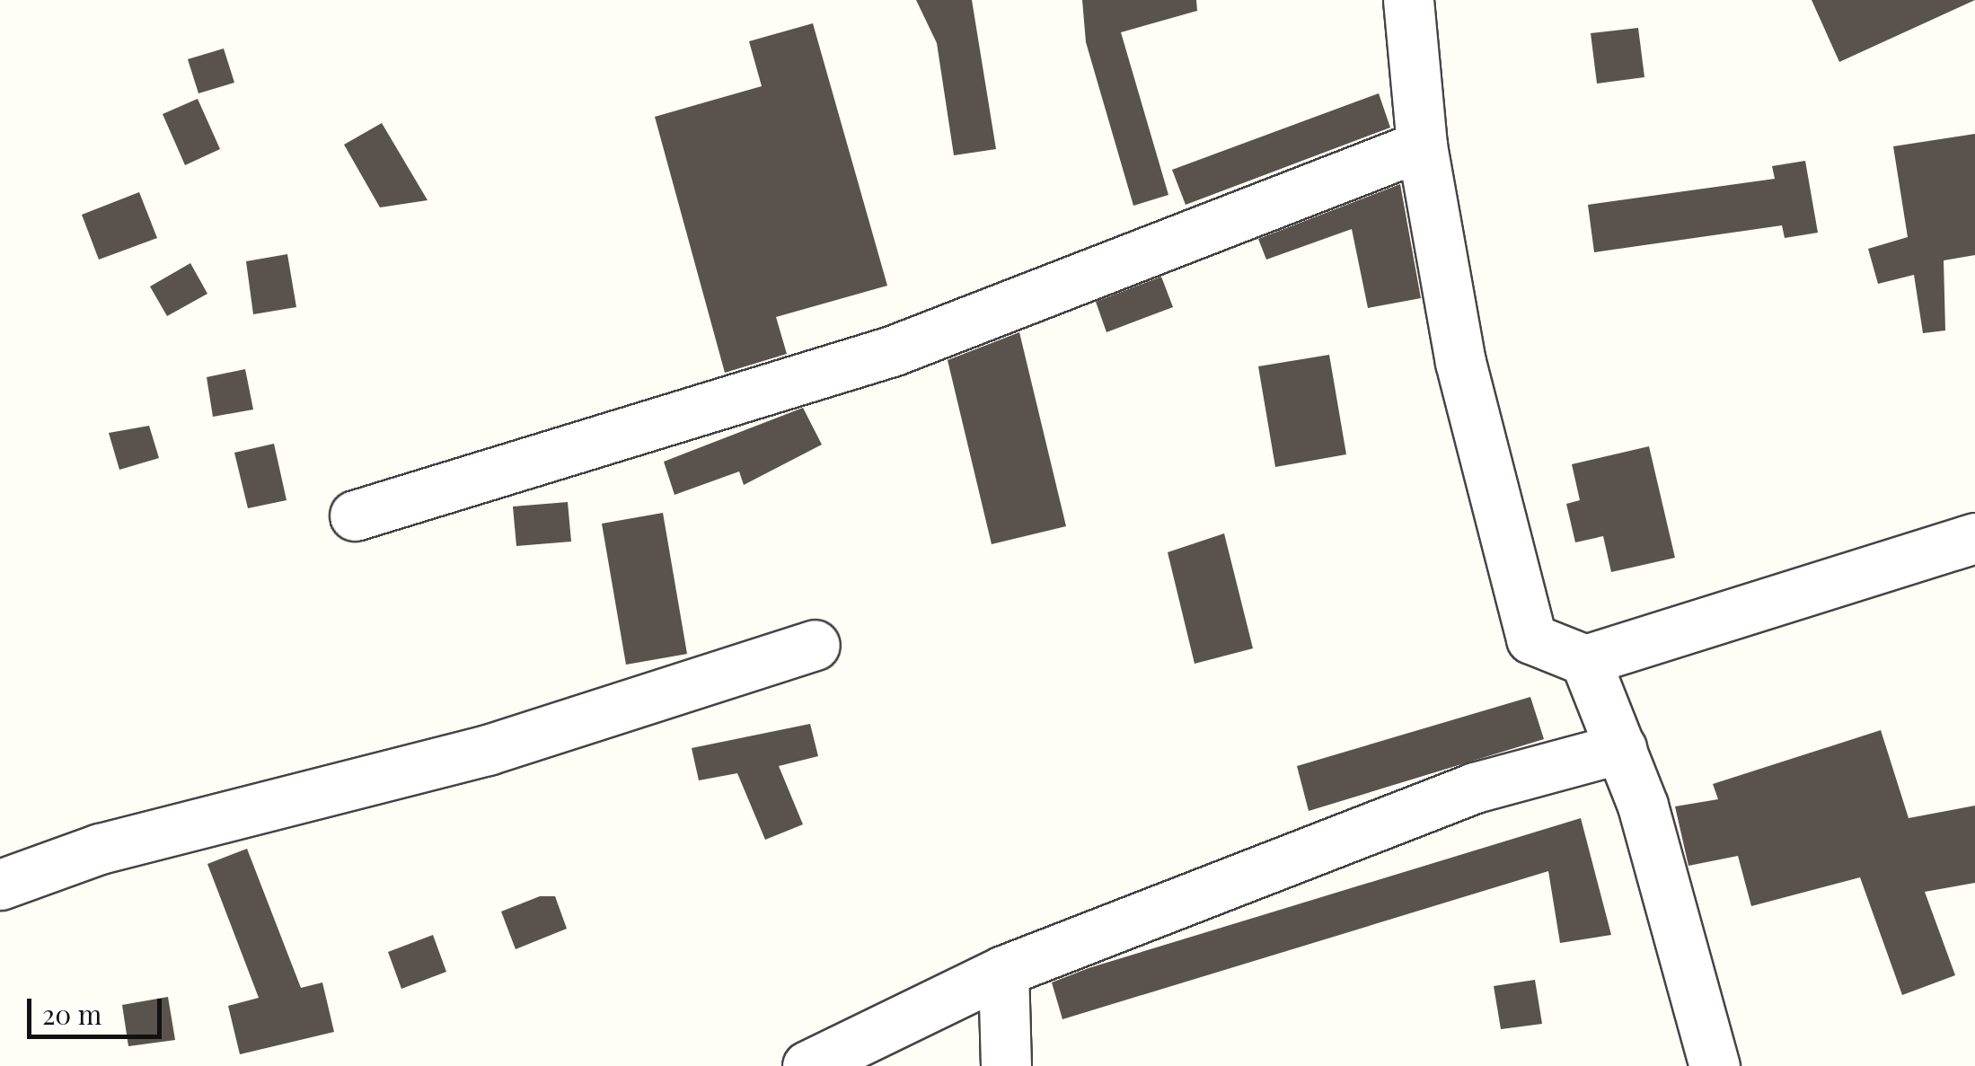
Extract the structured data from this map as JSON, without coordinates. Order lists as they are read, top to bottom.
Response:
{
  "scale_bar": "20 m"
}
